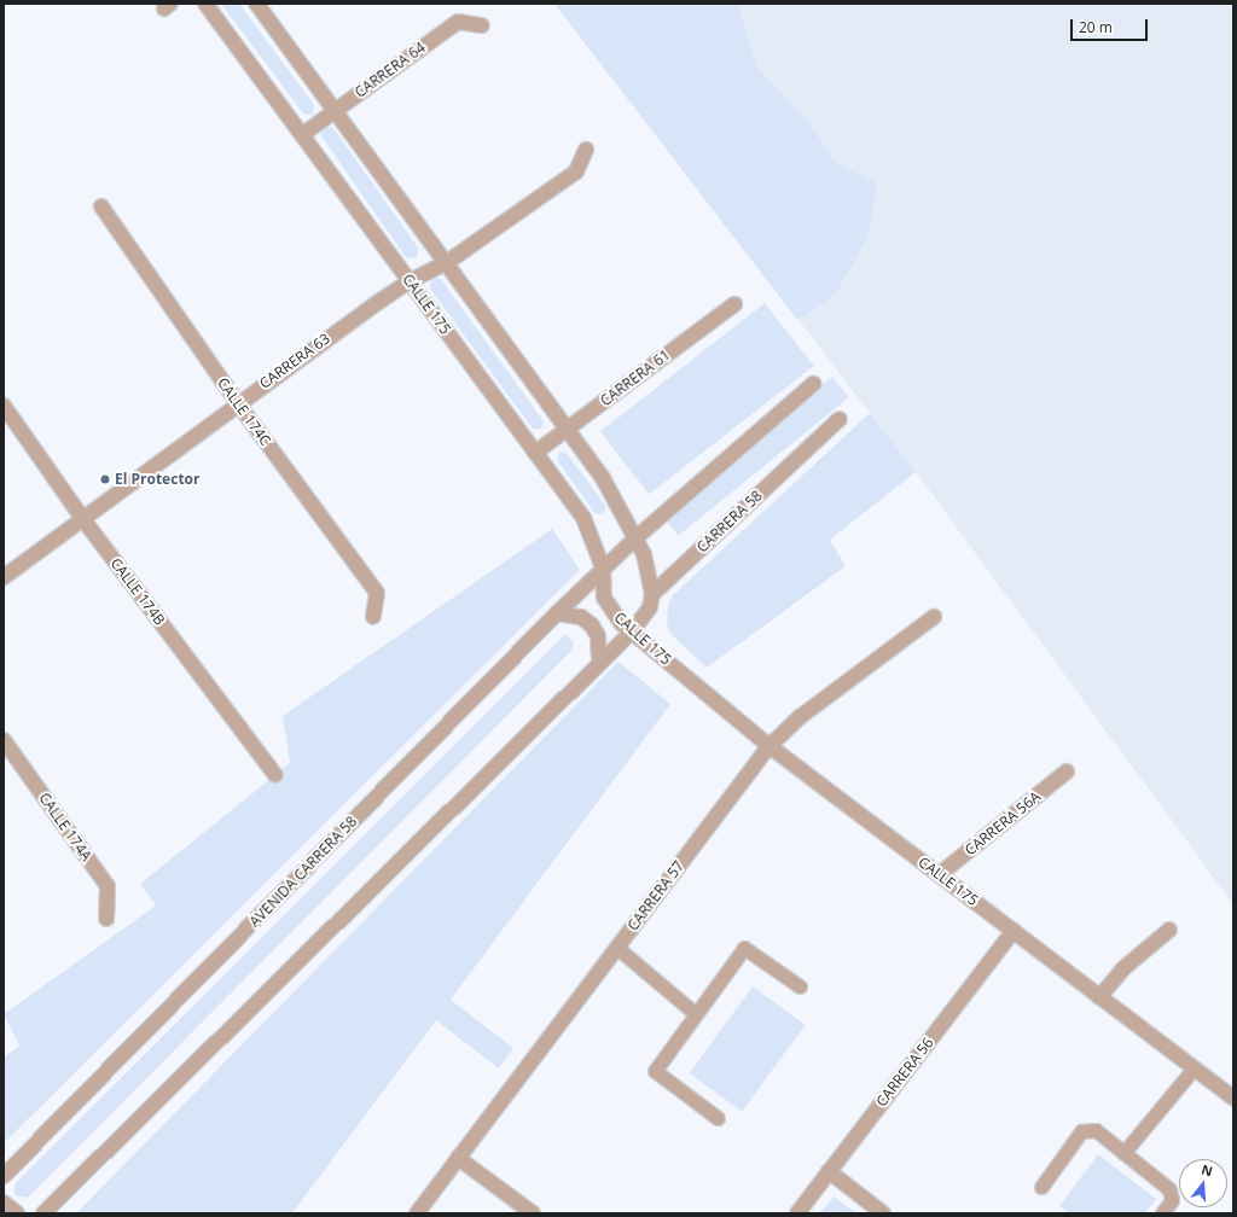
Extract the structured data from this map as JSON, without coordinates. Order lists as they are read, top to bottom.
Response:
{
  "streets": {
    "street": [
      "CARRERA 64",
      "CALLE 175",
      "CARRERA 63",
      "CARRERA 61",
      "CALLE 174C",
      "CARRERA 58",
      "CALLE 174B",
      "CARRERA 56A",
      "CALLE 174A",
      "AVENIDA CARRERA 58",
      "CARRERA 57",
      "CARRERA 56"
    ]
  },
  "crossings": [
    ["CARRERA 64", "CALLE 175"],
    ["CALLE 175", "CARRERA 63"],
    ["CALLE 175", "CARRERA 61"],
    ["CALLE 175", "CARRERA 58"],
    ["CALLE 175", "CARRERA 56A"],
    ["CALLE 175", "AVENIDA CARRERA 58"],
    ["CALLE 175", "CARRERA 57"],
    ["CALLE 175", "CARRERA 56"],
    ["CARRERA 63", "CALLE 174C"],
    ["CARRERA 63", "CALLE 174B"]
  ],
  "places": ["El Protector"],
  "scale_bar": "20 m",
  "north": "top"
}
